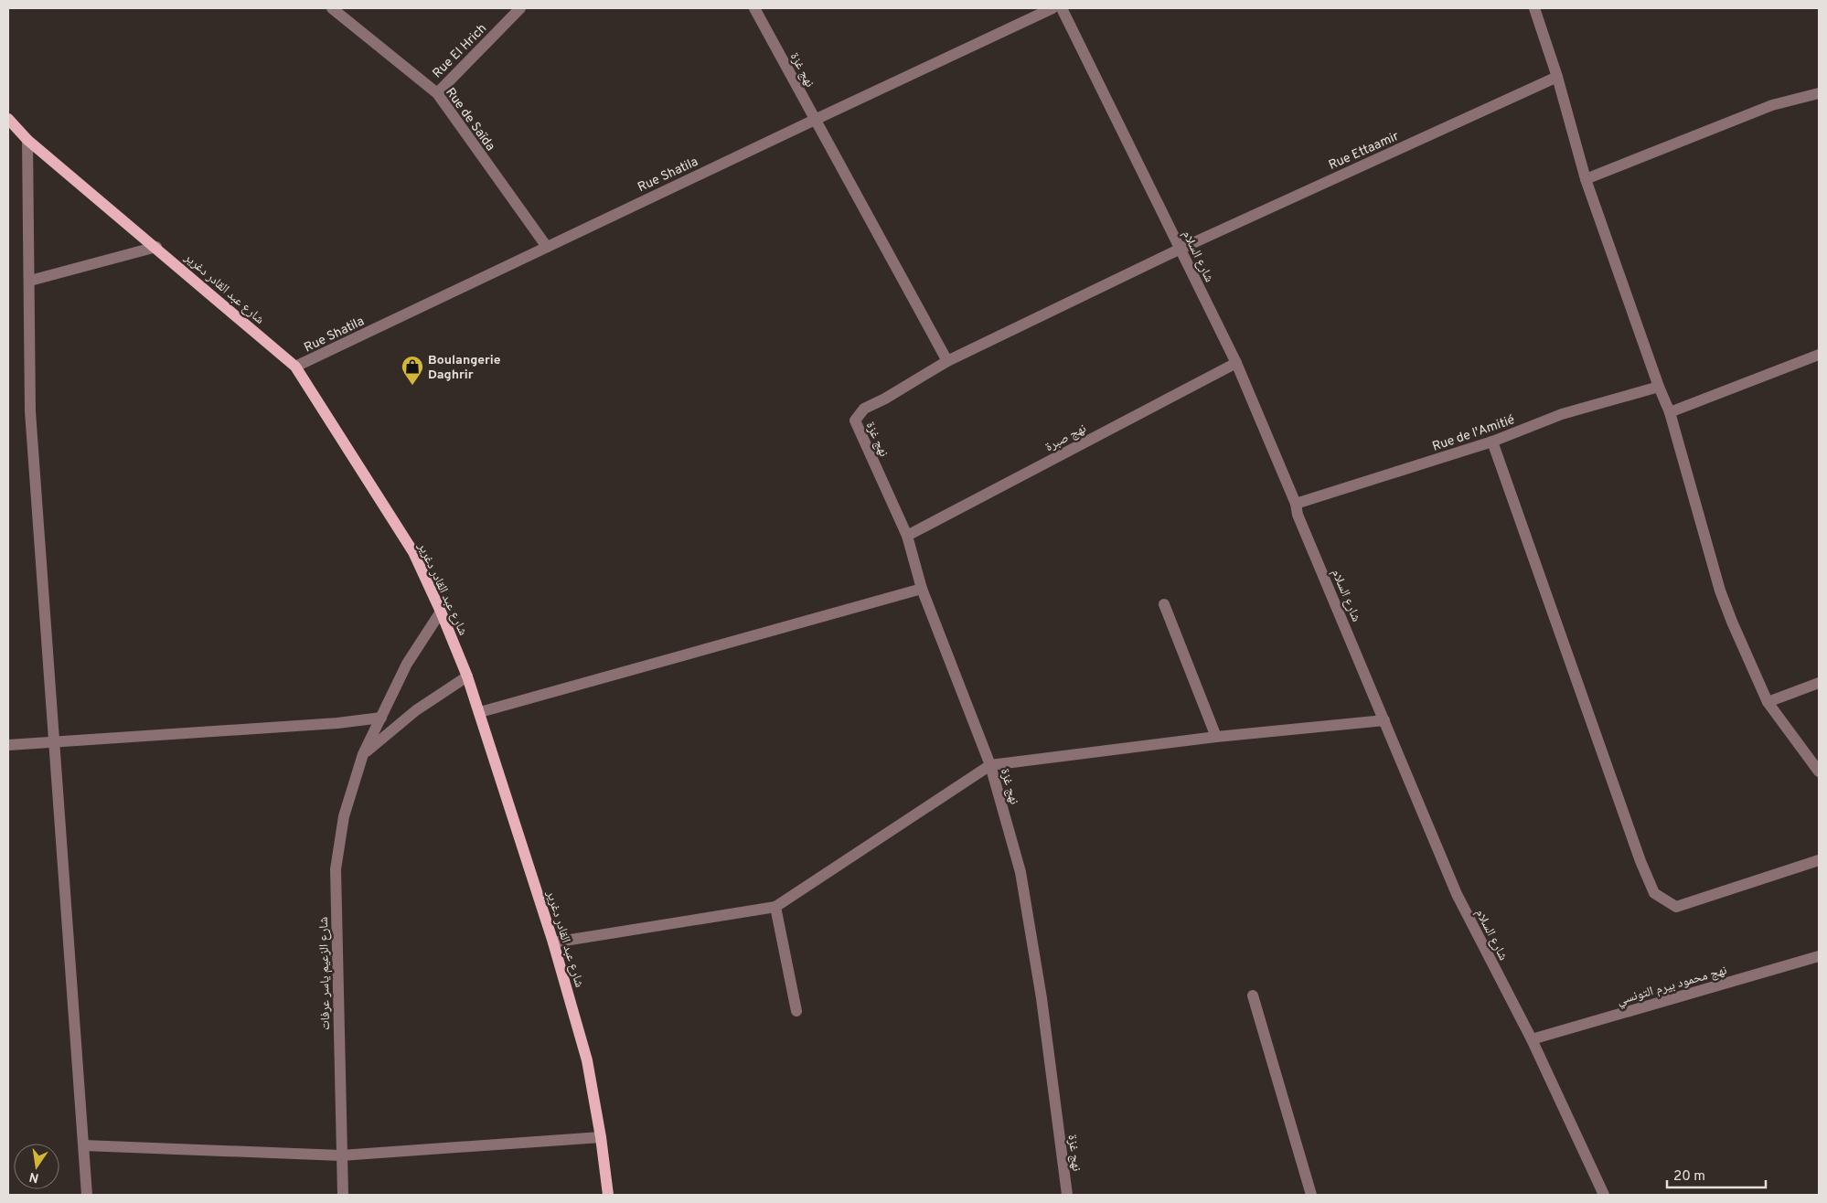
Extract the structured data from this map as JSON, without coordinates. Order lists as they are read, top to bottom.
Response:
{
  "streets": {
    "main road": ["شارع عبد القادر دغرير"],
    "street": [
      "Rue El Hrich",
      "نهج غزة",
      "Rue de Saïda",
      "Rue Ettaamir",
      "Rue Shatila",
      "شارع السلام",
      "Rue de l'Amitié",
      "نهج صبرة",
      "شارع الزعيم ياسر عرفات",
      "نهج محمود بيرم التونسي"
    ]
  },
  "crossings": [
    ["Rue El Hrich", "Rue de Saïda"],
    ["نهج غزة", "Rue Ettaamir"],
    ["نهج غزة", "Rue Shatila"],
    ["نهج غزة", "نهج صبرة"],
    ["Rue de Saïda", "Rue Shatila"],
    ["Rue Ettaamir", "شارع السلام"],
    ["Rue Shatila", "شارع عبد القادر دغرير"],
    ["شارع السلام", "Rue de l'Amitié"],
    ["شارع السلام", "نهج صبرة"],
    ["شارع السلام", "نهج محمود بيرم التونسي"],
    ["شارع عبد القادر دغرير", "شارع الزعيم ياسر عرفات"]
  ],
  "places": {
    "shop": ["Boulangerie Daghrir"]
  },
  "scale_bar": "20 m",
  "north": "bottom"
}
